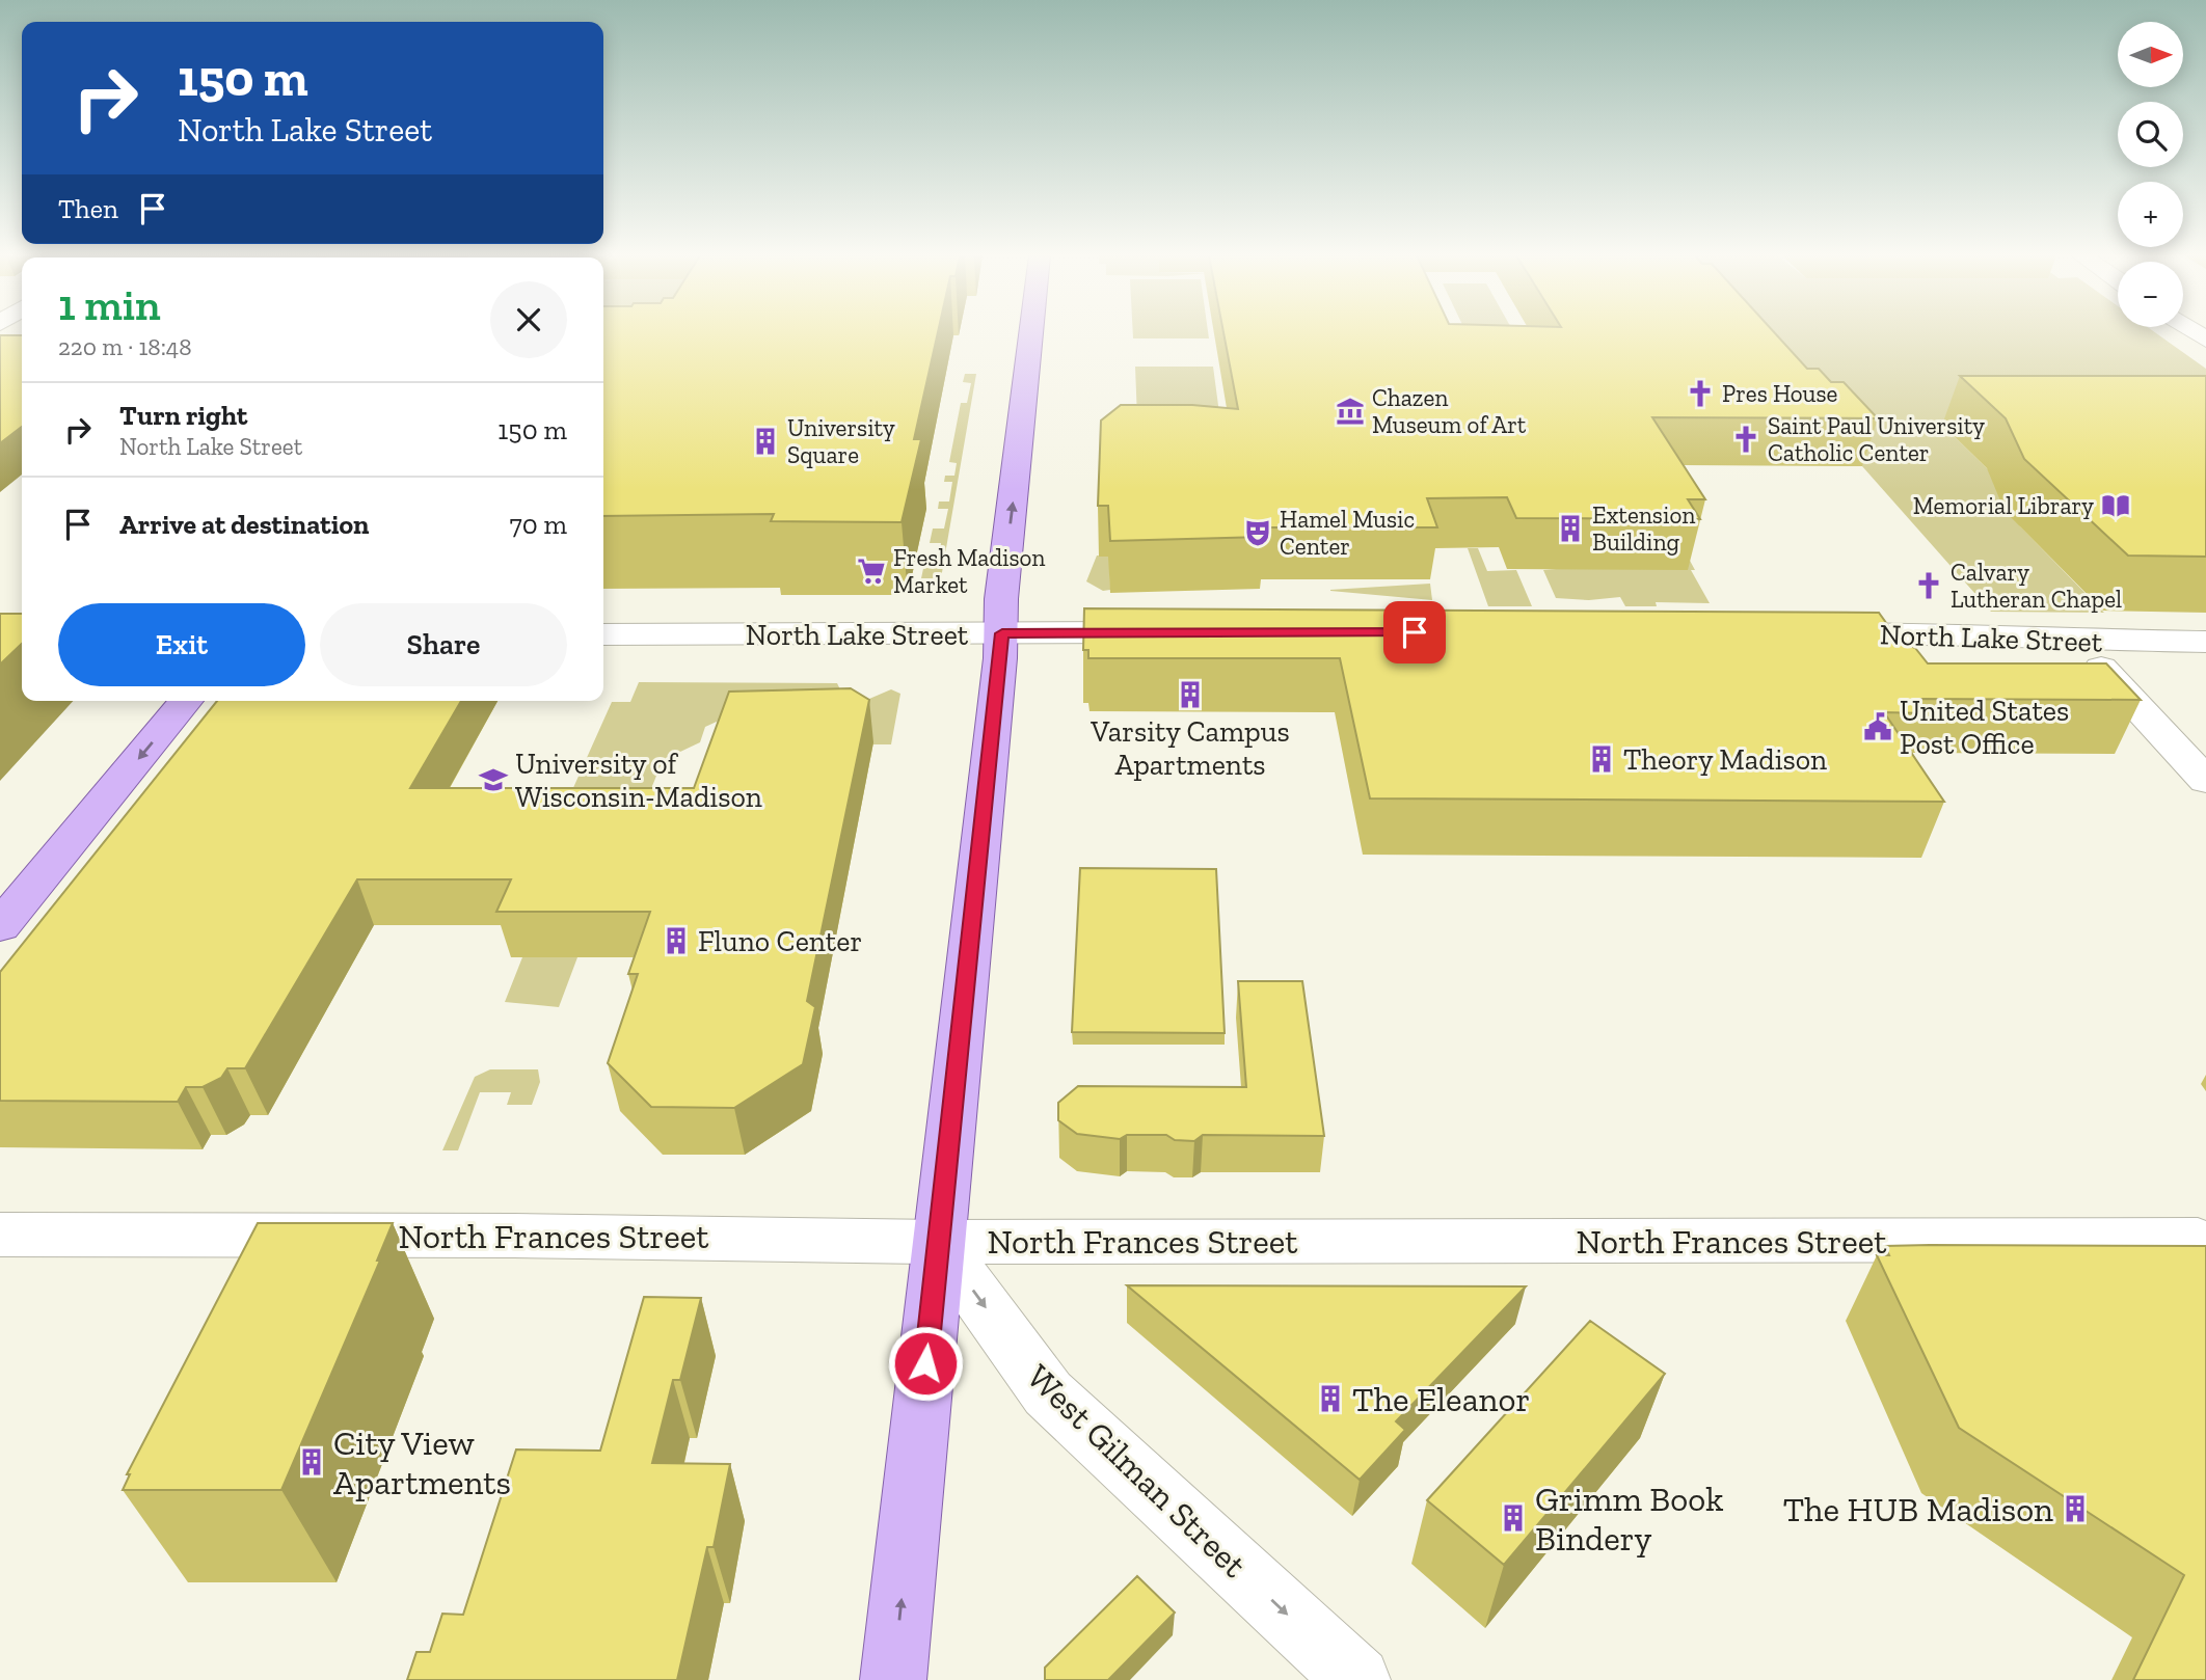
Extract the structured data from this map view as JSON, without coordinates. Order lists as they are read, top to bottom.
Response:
{
  "streets": {
    "street": ["North Lake Street", "North Frances Street", "West Gilman Street"]
  },
  "crossings": [
    ["North Frances Street", "West Gilman Street"]
  ],
  "one_way": ["West Gilman Street"],
  "places": {
    "church": ["Pres House", "Saint Paul University Catholic Center", "Calvary Lutheran Chapel"],
    "museum": ["Chazen Museum of Art"],
    "building": [
      "University Square",
      "Extension Building",
      "Varsity Campus Apartments",
      "Theory Madison",
      "Fluno Center",
      "The Eleanor",
      "City View Apartments",
      "The HUB Madison",
      "Grimm Book Bindery"
    ],
    "library": ["Memorial Library"],
    "theatre": ["Hamel Music Center"],
    "supermarket": ["Fresh Madison Market"],
    "public building": ["United States Post Office"],
    "school or university": ["University of Wisconsin-Madison"]
  },
  "north": "right",
  "page": {
    "map_buttons": ["+", "−"],
    "turn": ["150 m", "North Lake Street"],
    "then": "Then",
    "heading": ["1 min", "220 m · 18:48"],
    "list": [
      {
        "name": "Turn right",
        "note": "North Lake Street",
        "value": "150 m"
      },
      {
        "name": "Arrive at destination",
        "value": "70 m"
      }
    ],
    "buttons": ["Exit", "Share"]
  }
}
